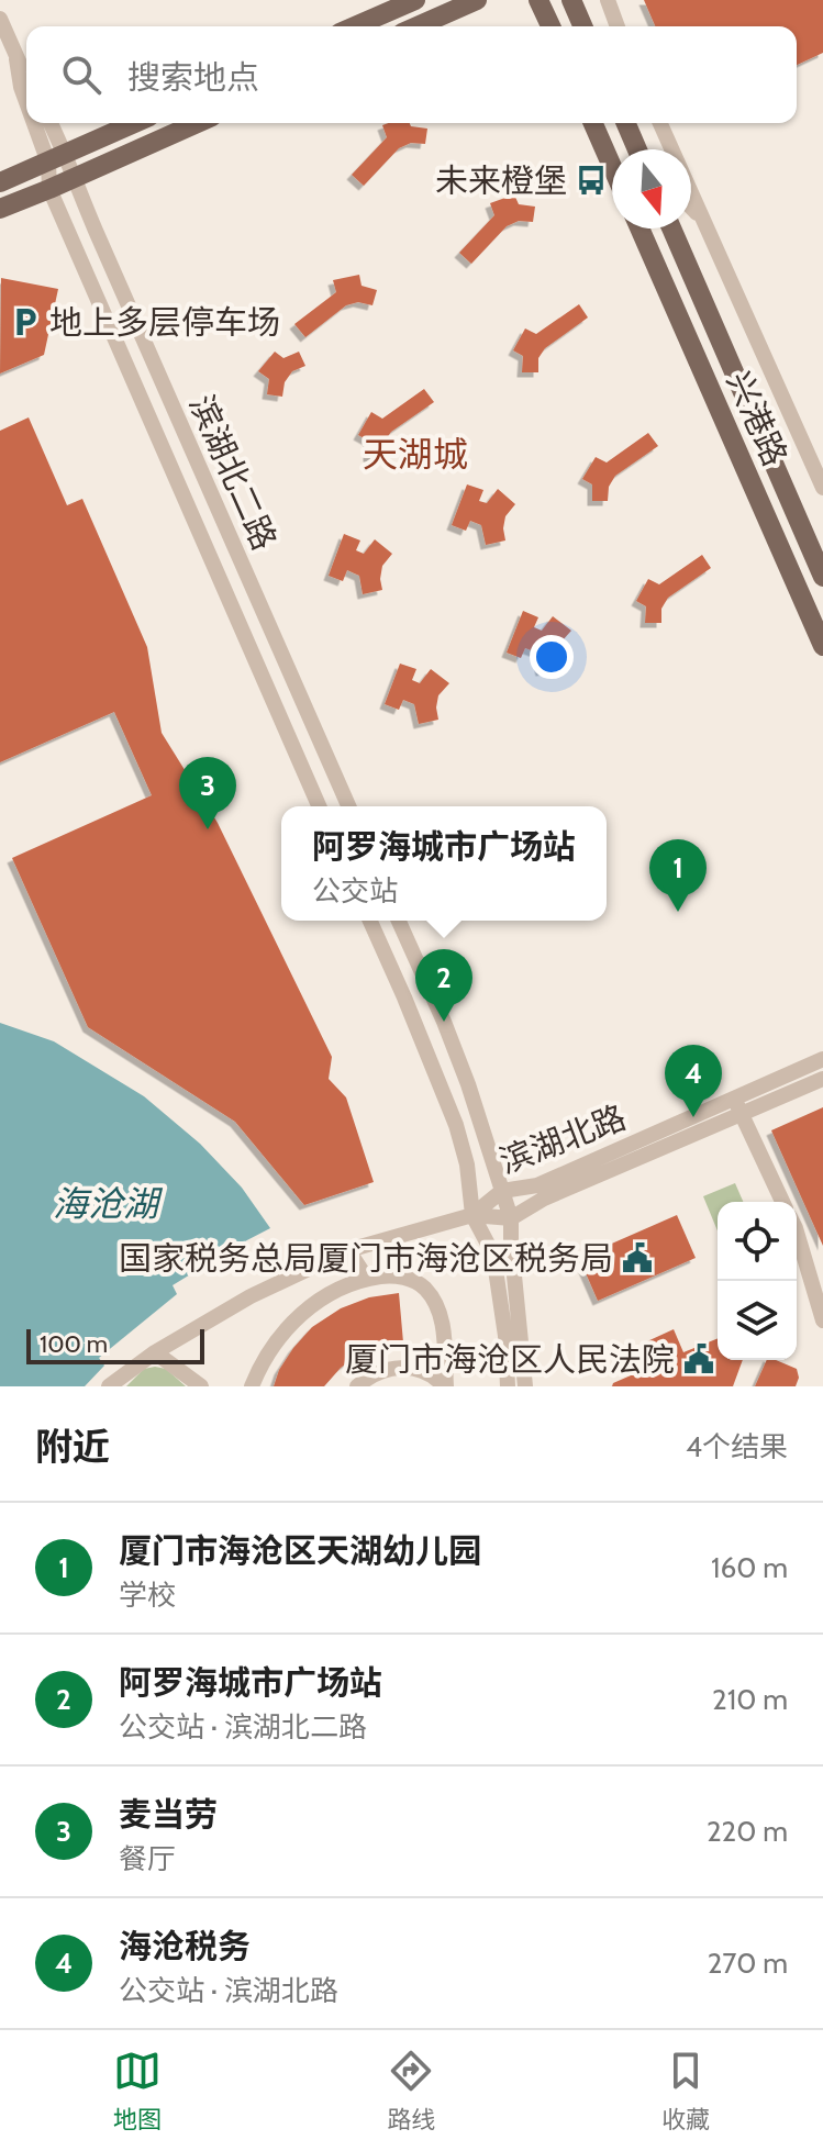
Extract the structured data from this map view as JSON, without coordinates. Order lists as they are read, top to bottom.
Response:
{
  "streets": {
    "main road": ["兴港路"],
    "street": ["滨湖北二路", "滨湖北路"]
  },
  "districts": ["天湖城"],
  "water": ["海沧湖"],
  "places": {
    "bus stop": ["未来橙堡"],
    "parking": ["地上多层停车场"],
    "public building": ["国家税务总局厦门市海沧区税务局", "厦门市海沧区人民法院"]
  },
  "scale_bar": "100 m",
  "north": "bottom",
  "page": {
    "search": "搜索地点",
    "pins": [
      "3",
      "1",
      "2",
      "4"
    ],
    "popup": ["阿罗海城市广场站", "公交站"],
    "scale": "100 m",
    "heading": ["附近", "4个结果"],
    "list": [
      {
        "mark": "1",
        "name": "厦门市海沧区天湖幼儿园",
        "note": "学校",
        "value": "160 m"
      },
      {
        "mark": "2",
        "name": "阿罗海城市广场站",
        "note": "公交站 · 滨湖北二路",
        "value": "210 m"
      },
      {
        "mark": "3",
        "name": "麦当劳",
        "note": "餐厅",
        "value": "220 m"
      },
      {
        "mark": "4",
        "name": "海沧税务",
        "note": "公交站 · 滨湖北路",
        "value": "270 m"
      }
    ],
    "nav": ["地图", "路线", "收藏"]
  }
}
